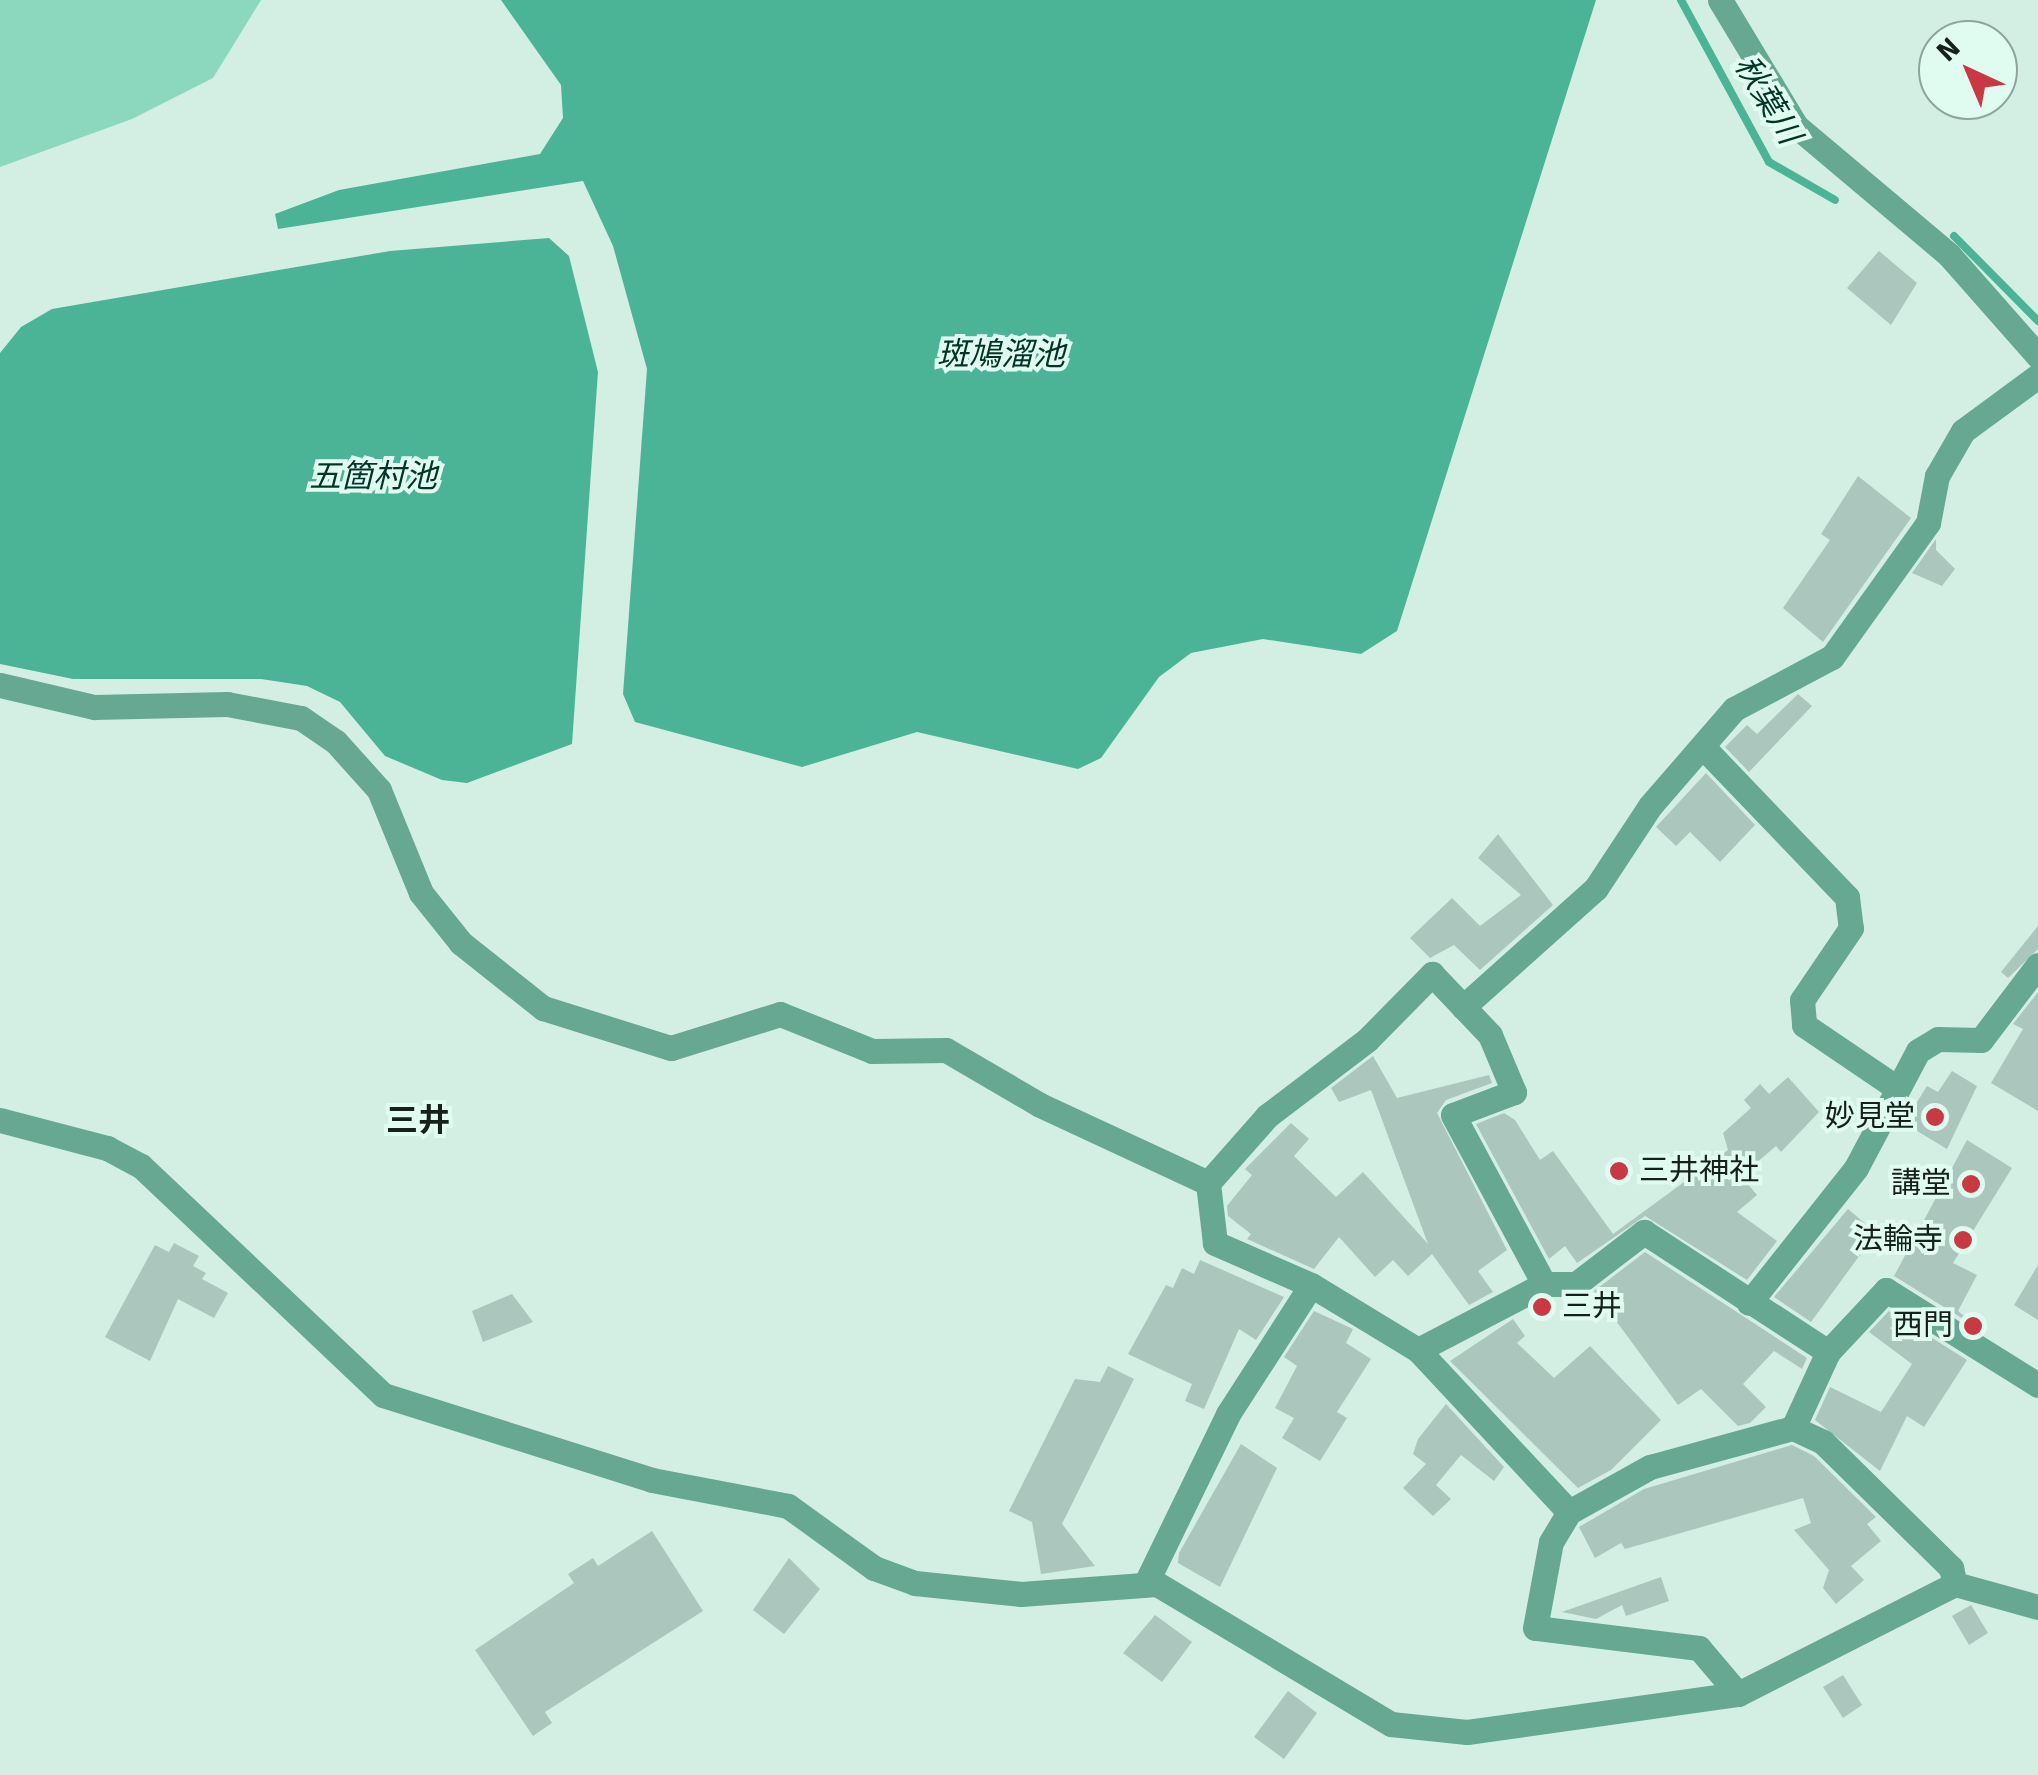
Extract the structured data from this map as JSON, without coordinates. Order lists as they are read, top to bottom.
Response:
{
  "districts": ["三井"],
  "water": ["秋葉川", "斑鳩溜池", "五箇村池"],
  "places": [
    "妙見堂",
    "三井神社",
    "講堂",
    "法輪寺",
    "三井",
    "西門"
  ],
  "north": "top left"
}
